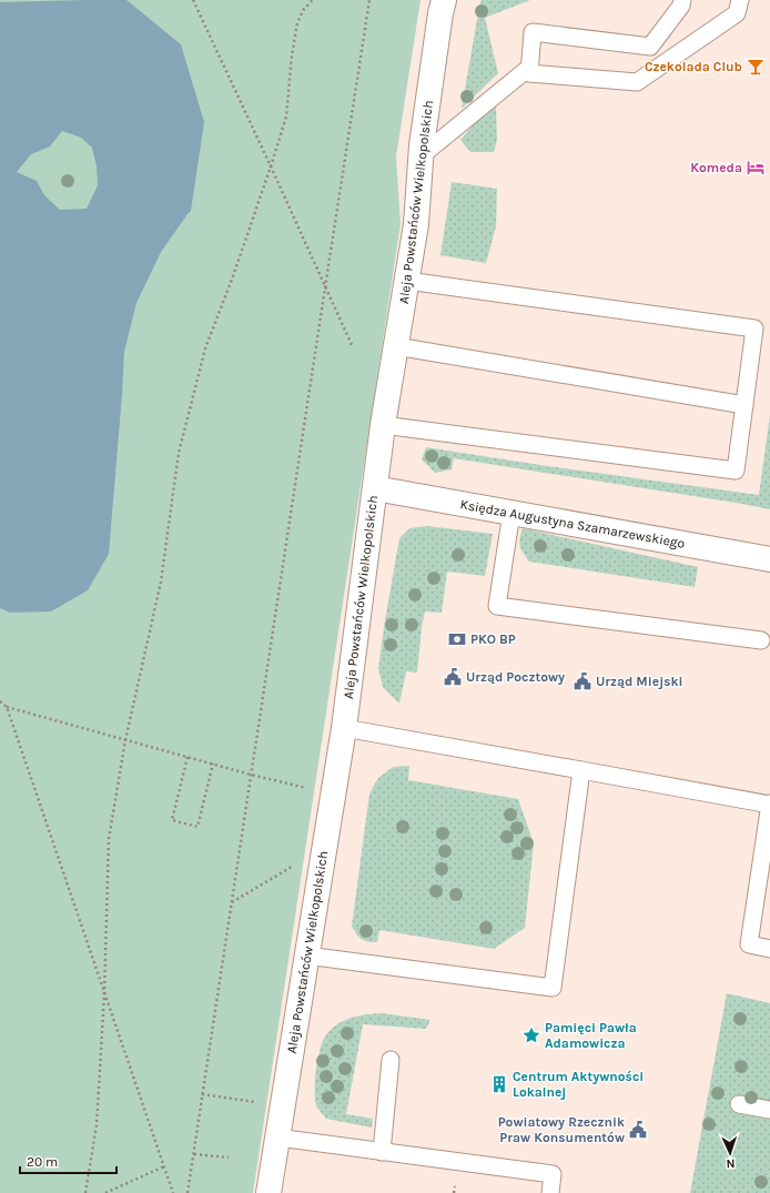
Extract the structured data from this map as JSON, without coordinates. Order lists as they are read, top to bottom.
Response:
{
  "streets": {
    "street": ["Aleja Powstańców Wielkopolskich", "Księdza Augustyna Szamarzewskiego"]
  },
  "crossings": [
    ["Aleja Powstańców Wielkopolskich", "Księdza Augustyna Szamarzewskiego"]
  ],
  "places": {
    "bar": ["Czekolada Club"],
    "hotel": ["Komeda"],
    "bank": ["PKO BP"],
    "public building": ["Urząd Pocztowy", "Urząd Miejski", "Powiatowy Rzecznik Praw Konsumentów"],
    "place": ["Pamięci Pawła Adamowicza"],
    "building": ["Centrum Aktywności Lokalnej"]
  },
  "scale_bar": "20 m",
  "north": "bottom"
}
